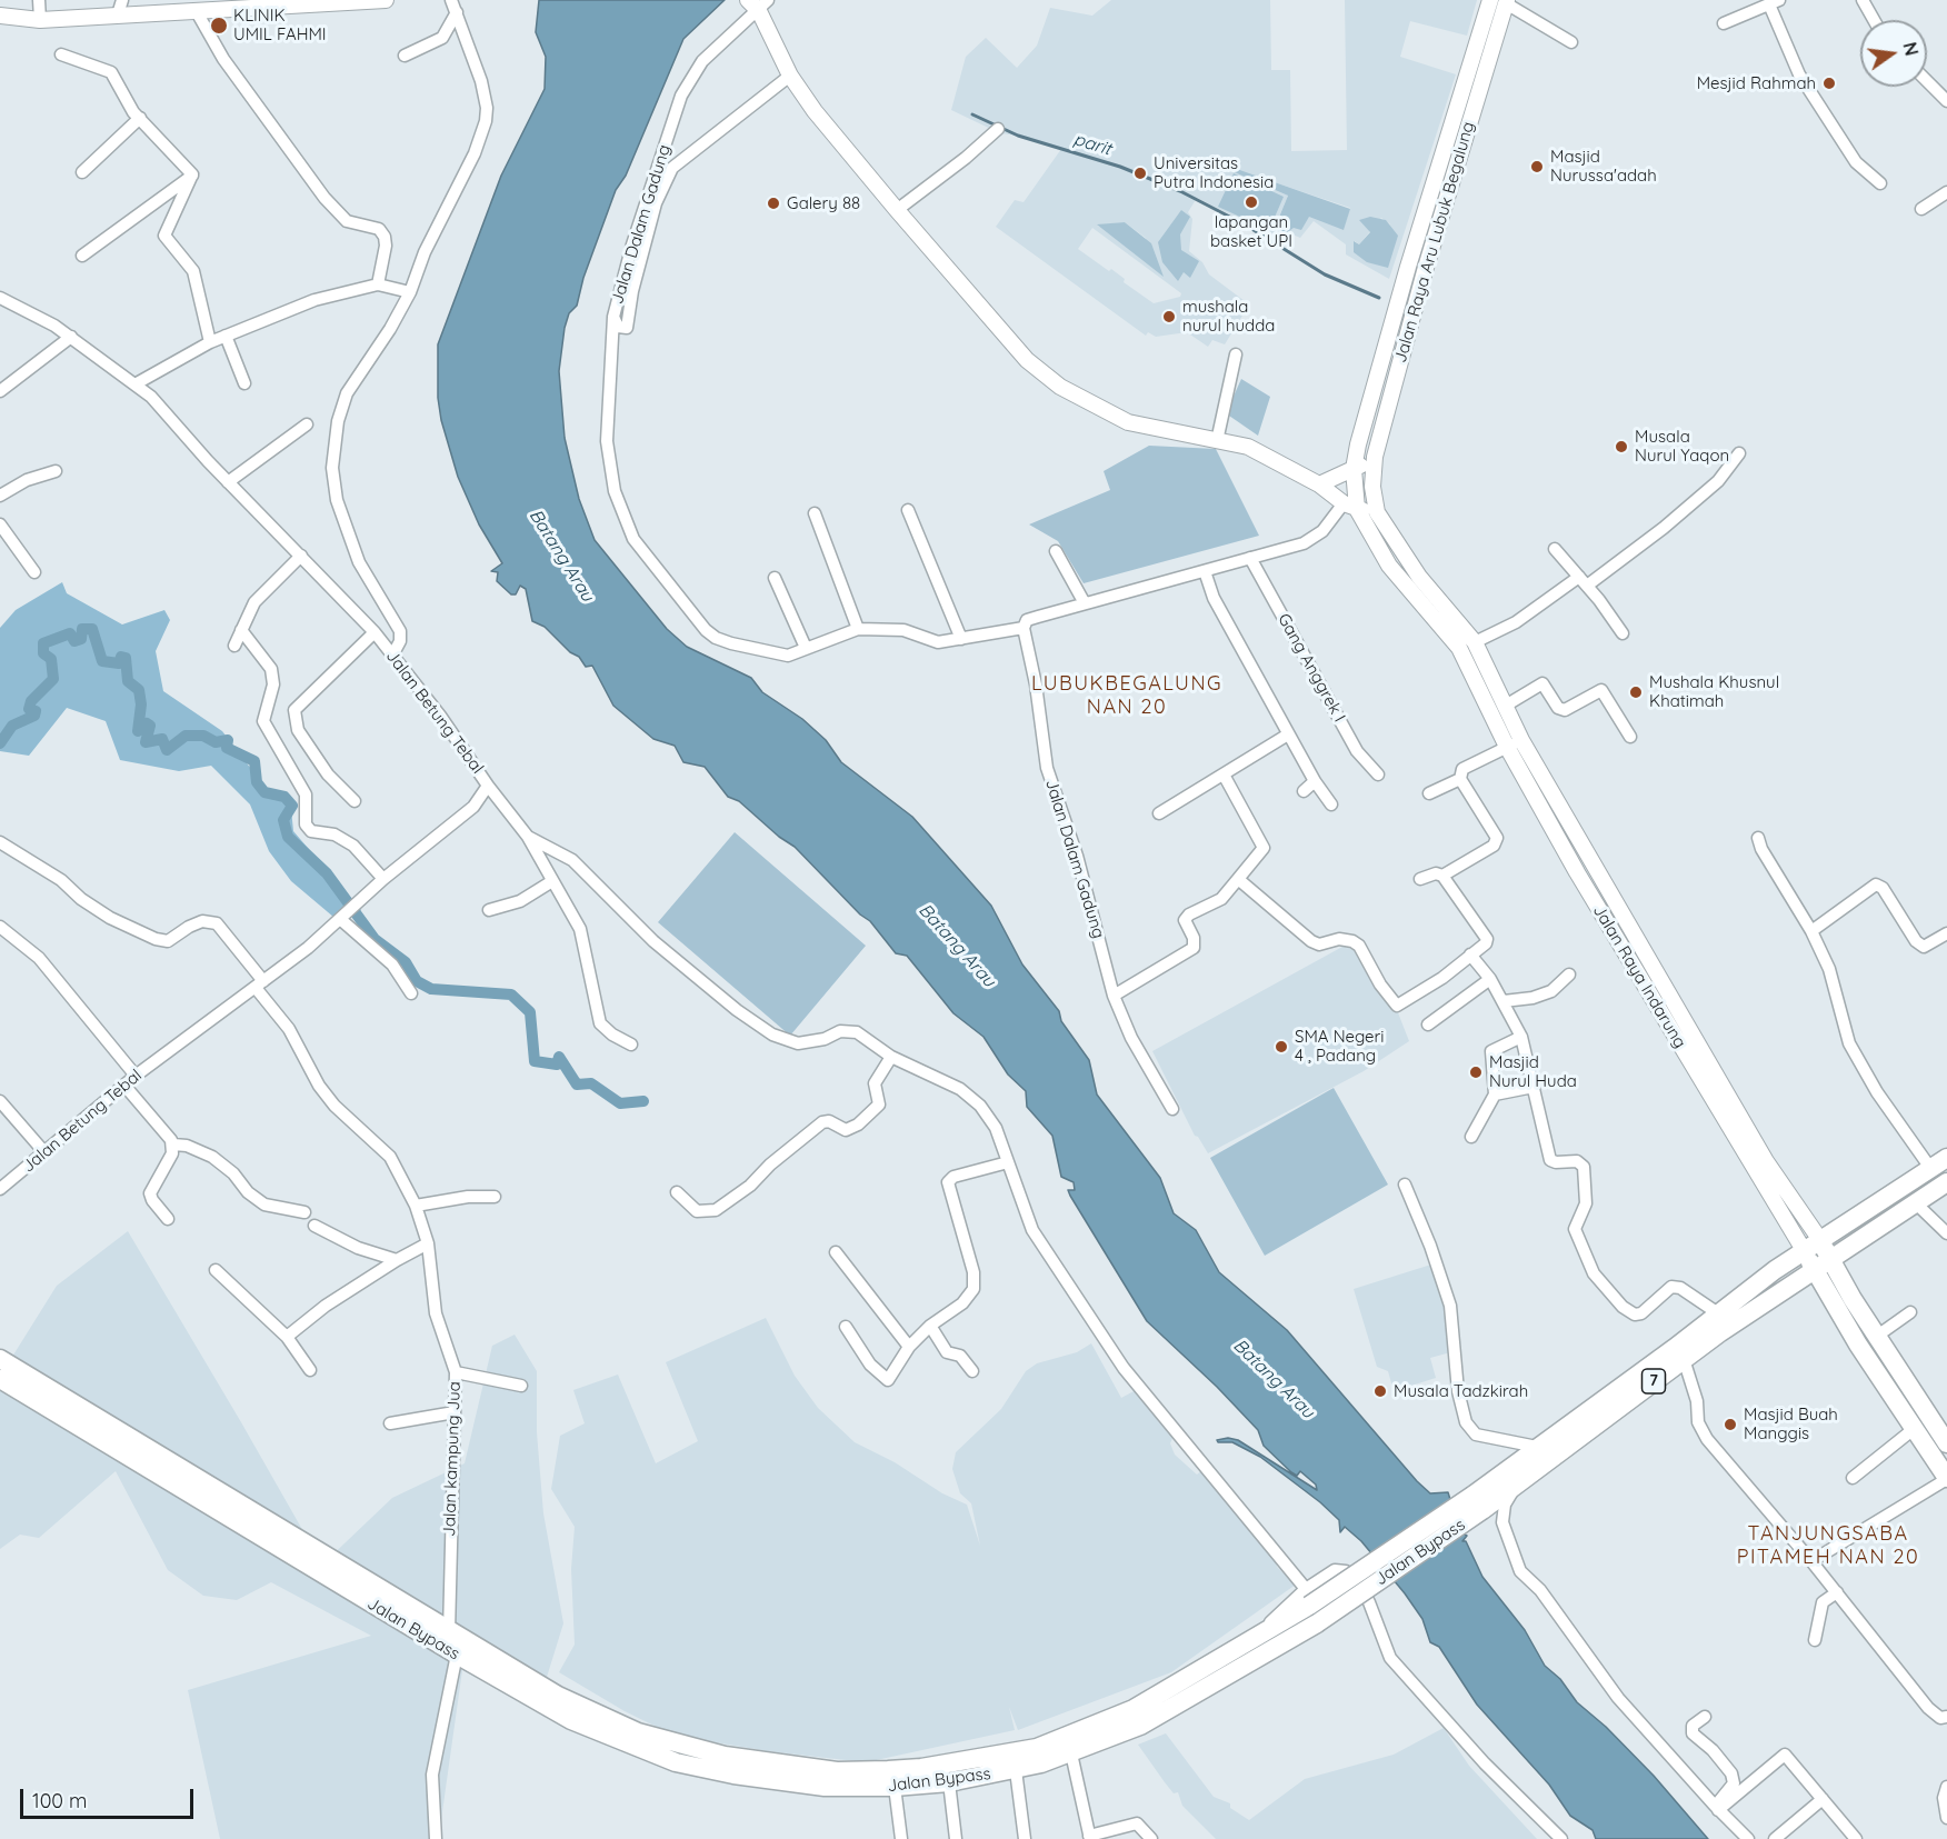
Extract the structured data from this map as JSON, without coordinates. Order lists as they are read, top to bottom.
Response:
{
  "streets": {
    "highway": ["Jalan Raya Indarung", "7", "Jalan Bypass"],
    "main road": ["Jalan Raya Aru Lubuk Begalung"],
    "street": [
      "Jalan Dalam Gadung",
      "Gang Anggrek I",
      "Jalan Betung Tebal",
      "Jalan kampung Jua"
    ]
  },
  "crossings": [
    ["Jalan Dalam Gadung", "Gang Anggrek I"],
    ["Jalan Dalam Gadung", "Jalan Raya Indarung"],
    ["Jalan Raya Aru Lubuk Begalung", "Jalan Raya Indarung"],
    ["Jalan Betung Tebal", "Jalan kampung Jua"],
    ["Jalan Raya Indarung", "7"],
    ["Jalan Raya Indarung", "Jalan Bypass"],
    ["7", "Jalan Bypass"],
    ["Jalan kampung Jua", "Jalan Bypass"]
  ],
  "districts": ["LUBUKBEGALUNG NAN 20", "TANJUNGSABA PITAMEH NAN 20"],
  "water": ["parit", "Batang Arau"],
  "places": [
    "KLINIK UMIL FAHMI",
    "Mesjid Rahmah",
    "Masjid Nurussa'adah",
    "Universitas Putra Indonesia",
    "lapangan basket UPI",
    "Galery 88",
    "mushala nurul hudda",
    "Musala Nurul Yaqon",
    "Mushala Khusnul Khatimah",
    "SMA Negeri 4 , Padang",
    "Masjid Nurul Huda",
    "Musala Tadzkirah",
    "Masjid Buah Manggis"
  ],
  "scale_bar": "100 m",
  "north": "right"
}
